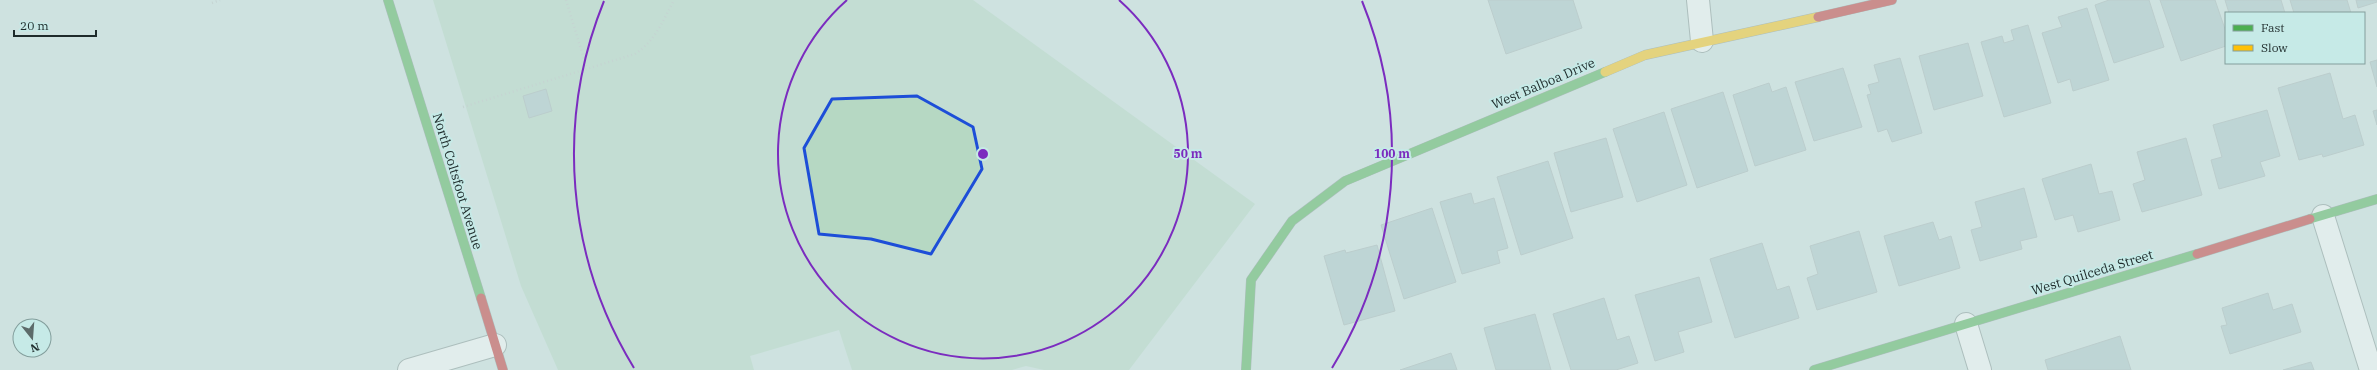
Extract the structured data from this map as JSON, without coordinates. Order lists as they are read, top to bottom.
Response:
{
  "streets": {
    "street": ["West Balboa Drive", "North Coltsfoot Avenue", "West Quilceda Street"]
  },
  "legend": ["Fast", "Slow"],
  "scale_bar": "20 m",
  "north": "bottom",
  "rings": ["50 m", "100 m"]
}
